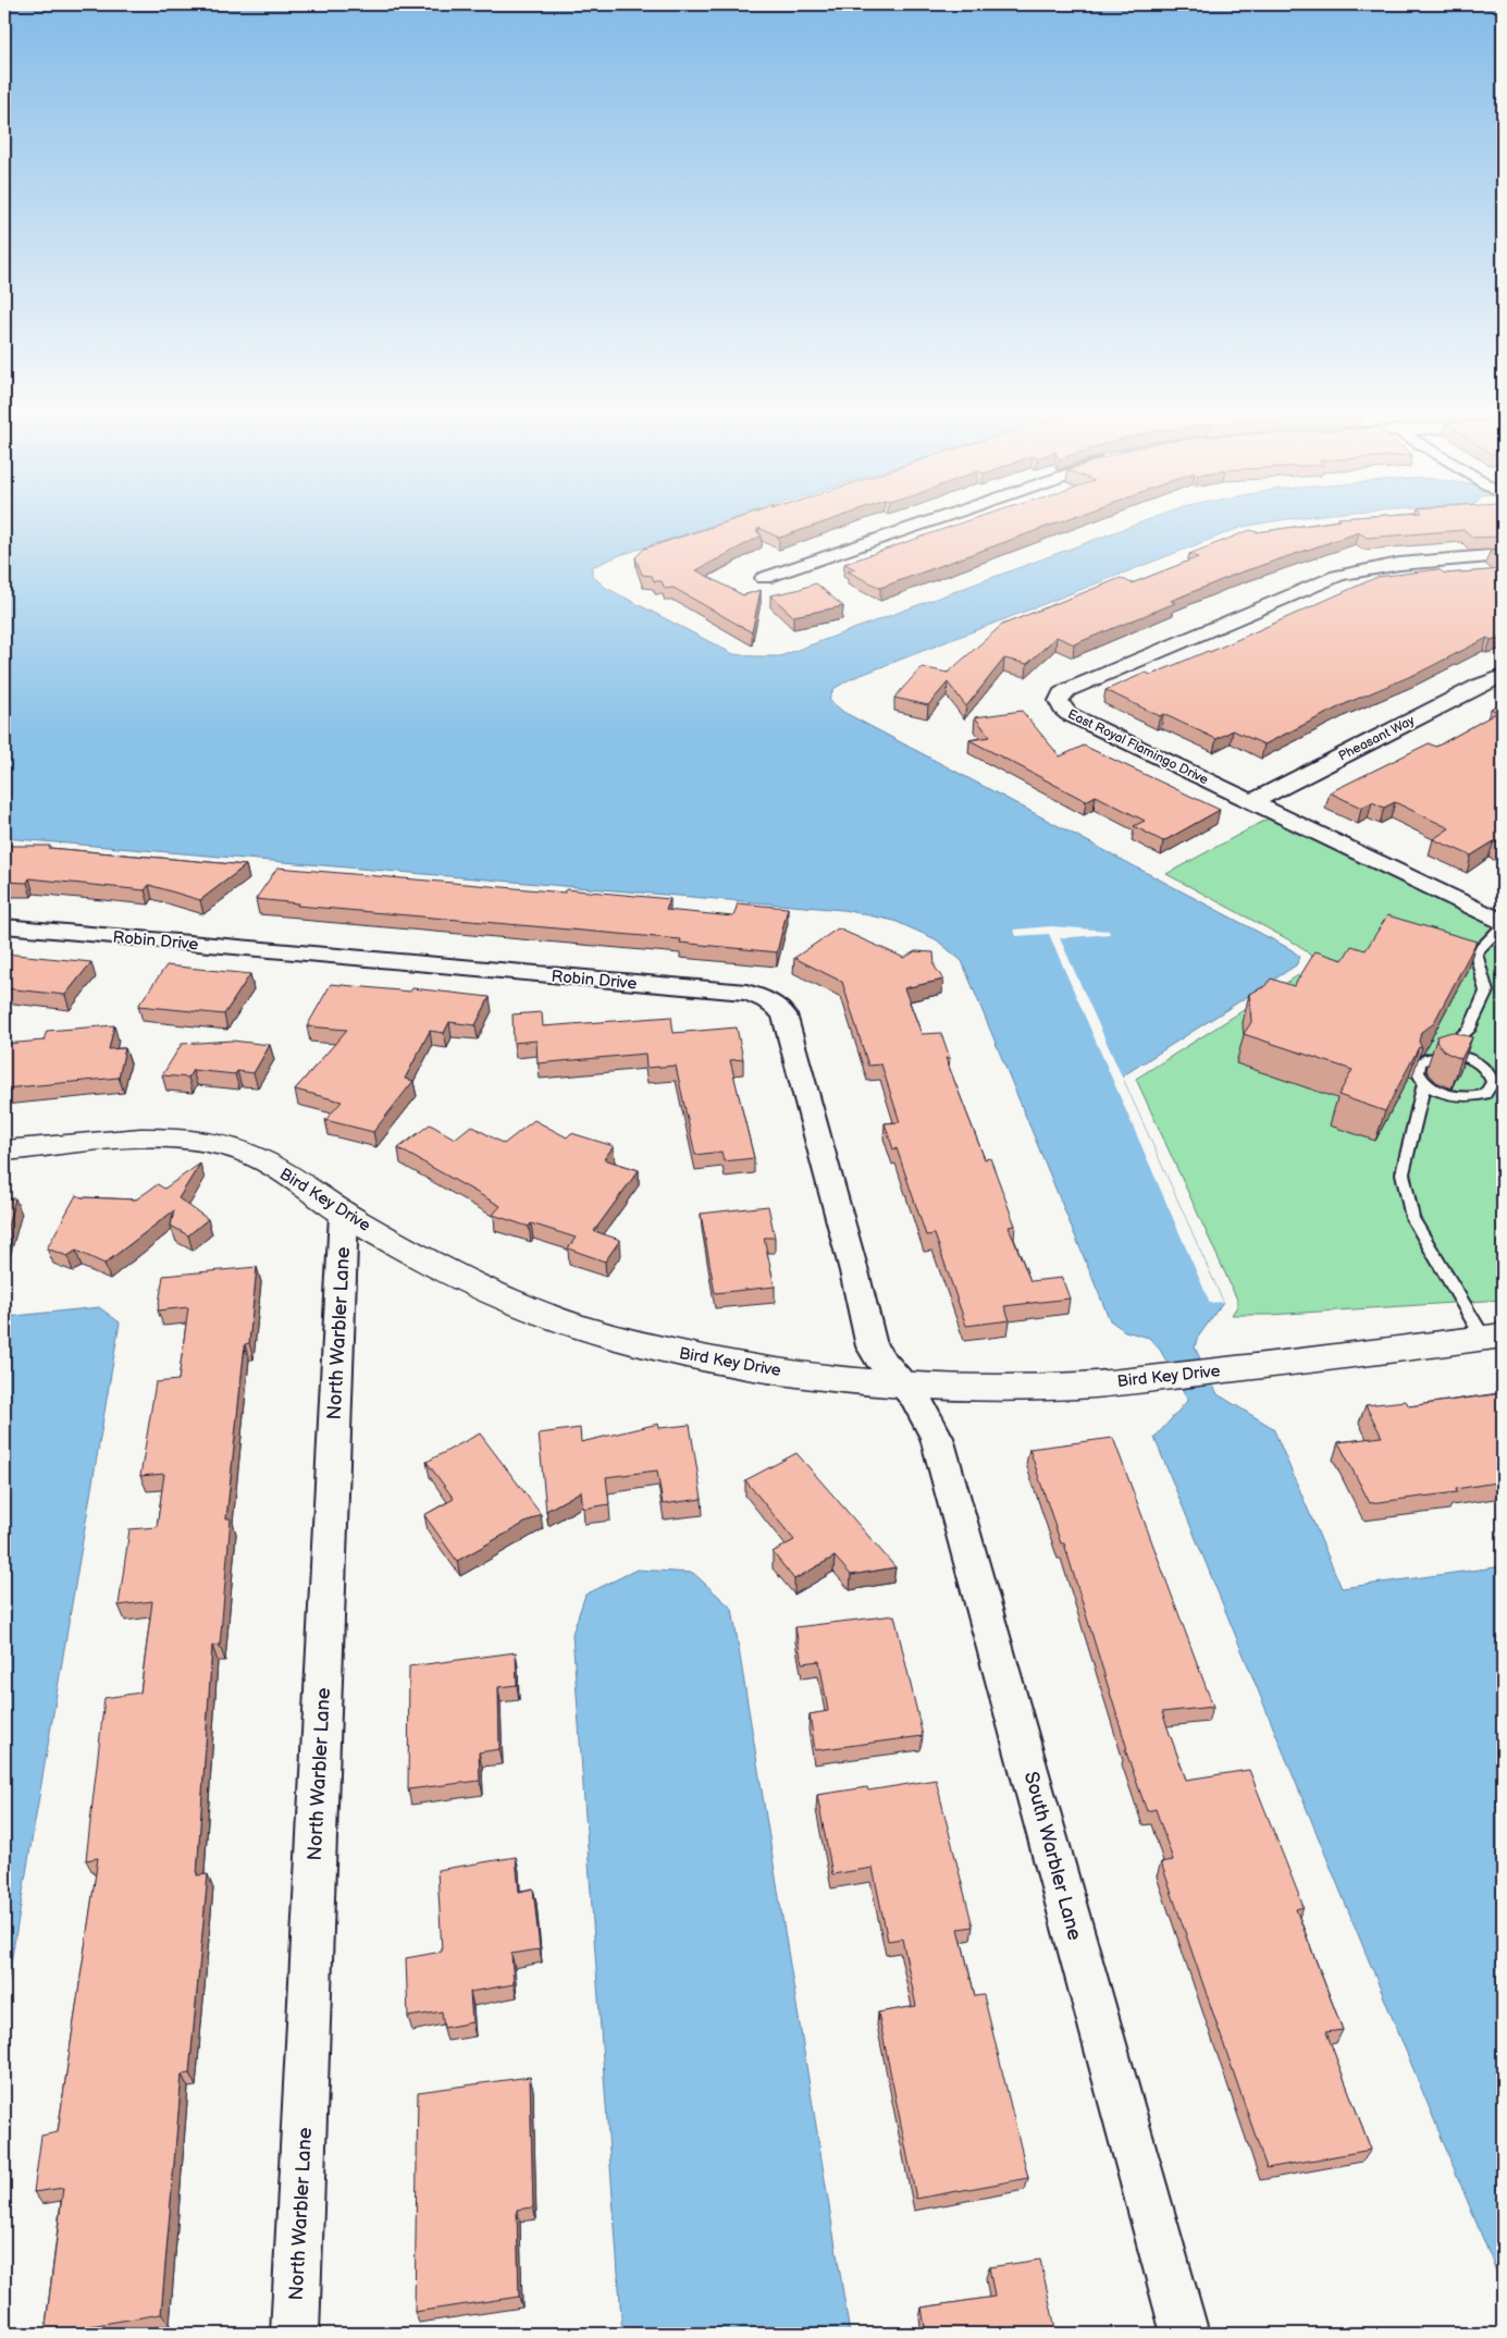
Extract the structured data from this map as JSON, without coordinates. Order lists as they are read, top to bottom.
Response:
{
  "streets": {
    "street": [
      "Pheasant Way",
      "East Royal Flamingo Drive",
      "Robin Drive",
      "Bird Key Drive",
      "North Warbler Lane",
      "South Warbler Lane"
    ]
  },
  "crossings": [
    ["Pheasant Way", "East Royal Flamingo Drive"],
    ["Robin Drive", "Bird Key Drive"],
    ["Robin Drive", "South Warbler Lane"],
    ["Bird Key Drive", "North Warbler Lane"],
    ["Bird Key Drive", "South Warbler Lane"]
  ]
}
